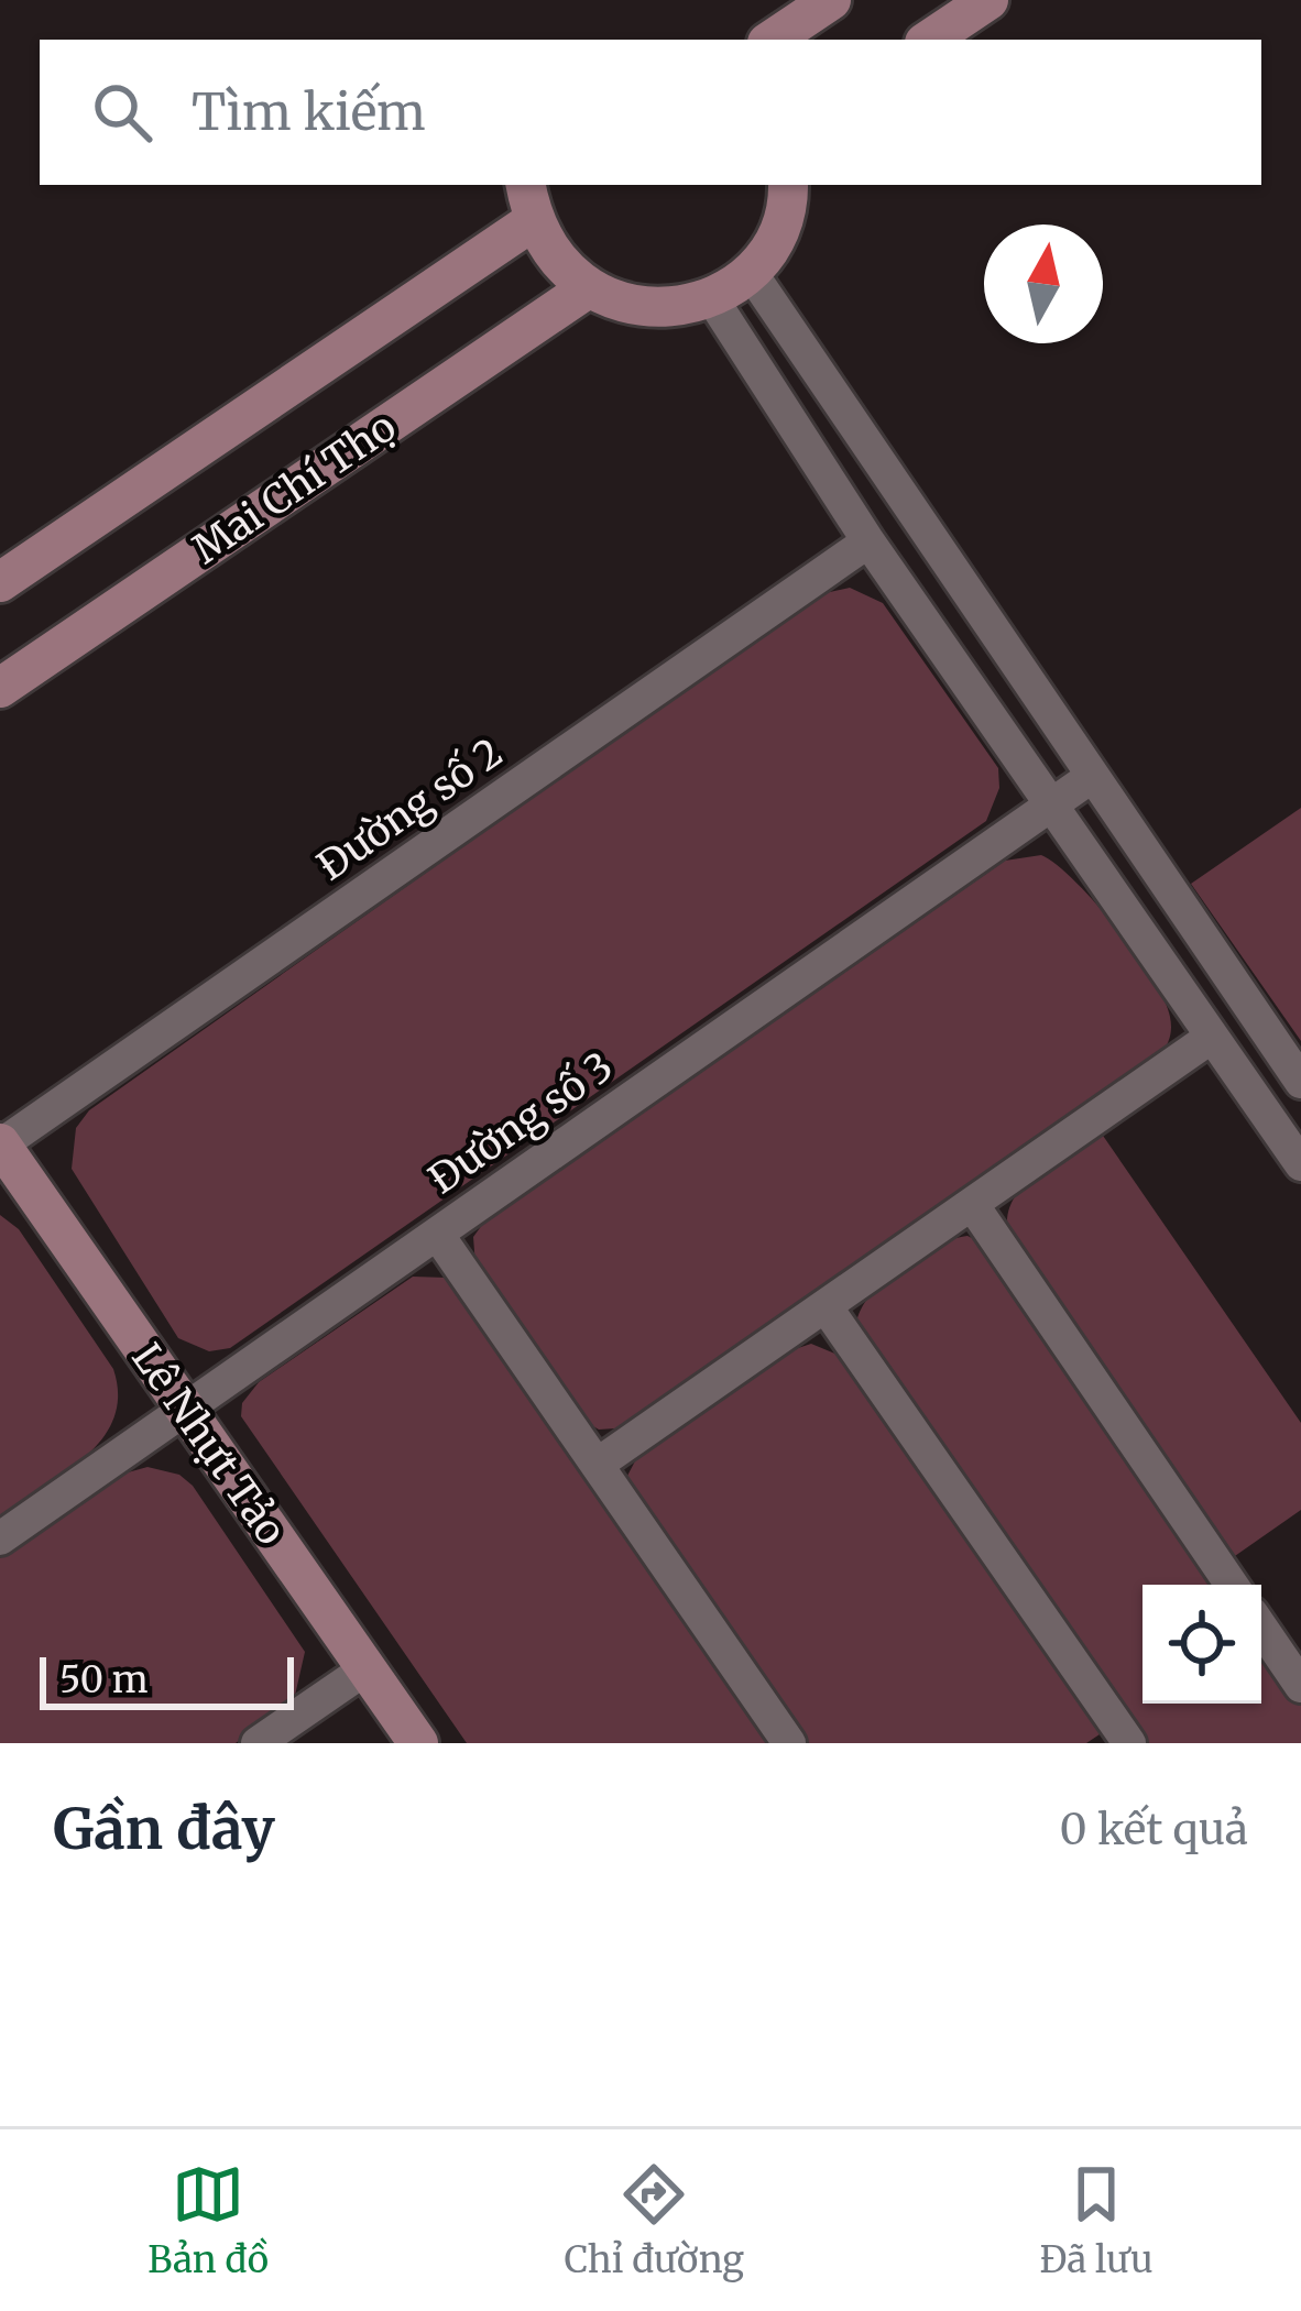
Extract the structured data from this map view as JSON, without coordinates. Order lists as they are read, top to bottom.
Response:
{
  "streets": {
    "street": [
      "Mai Chí Thọ",
      "Đường số 2",
      "Đường số 3",
      "Lê Nhựt Tảo"
    ]
  },
  "crossings": [
    ["Đường số 2", "Lê Nhựt Tảo"],
    ["Đường số 3", "Lê Nhựt Tảo"]
  ],
  "scale_bar": "50 m",
  "north": "top",
  "page": {
    "search": "Tìm kiếm",
    "scale": "50 m",
    "heading": ["Gần đây", "0 kết quả"],
    "nav": ["Bản đồ", "Chỉ đường", "Đã lưu"]
  }
}
